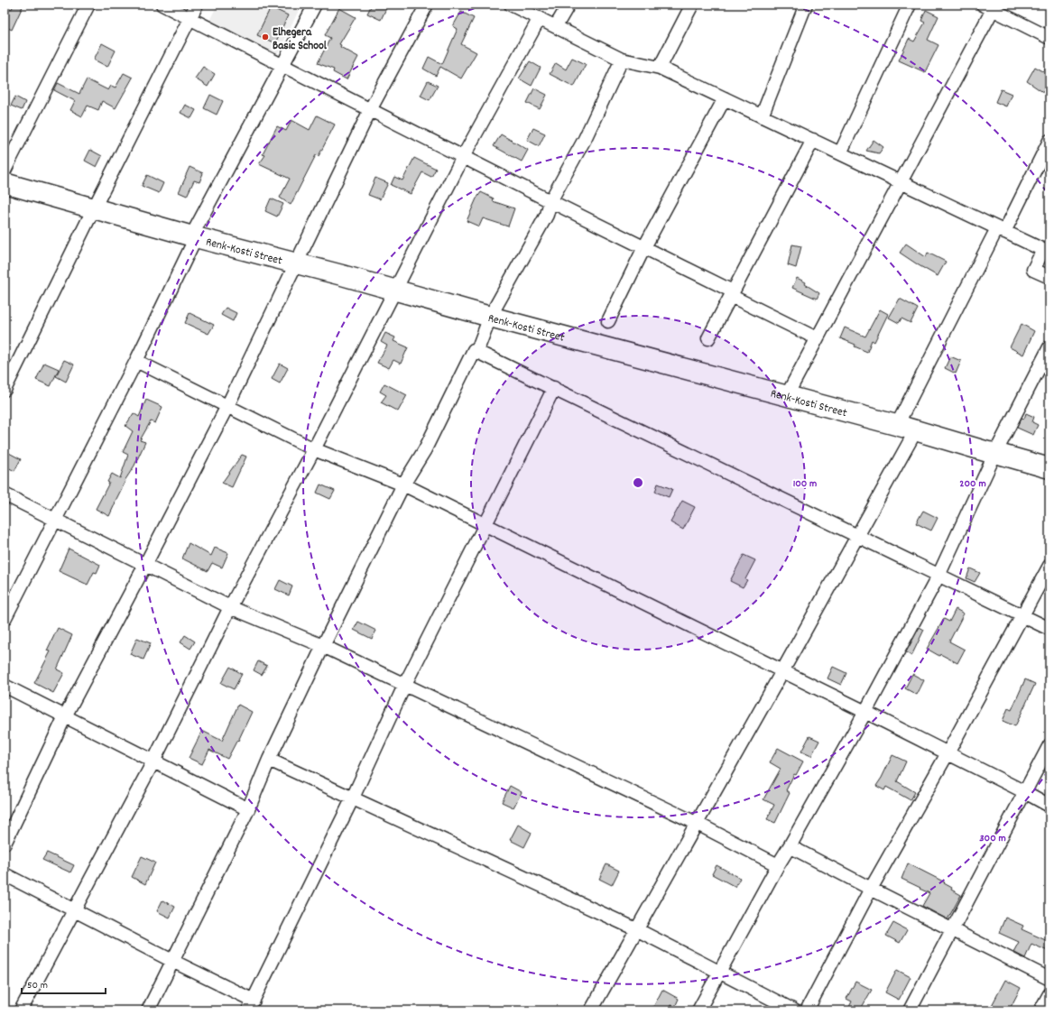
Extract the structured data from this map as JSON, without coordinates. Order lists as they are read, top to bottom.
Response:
{
  "streets": {
    "main road": ["Renk-Kosti Street"]
  },
  "places": ["Elhegera Basic School"],
  "scale_bar": "50 m",
  "rings": ["100 m", "200 m", "300 m"]
}
